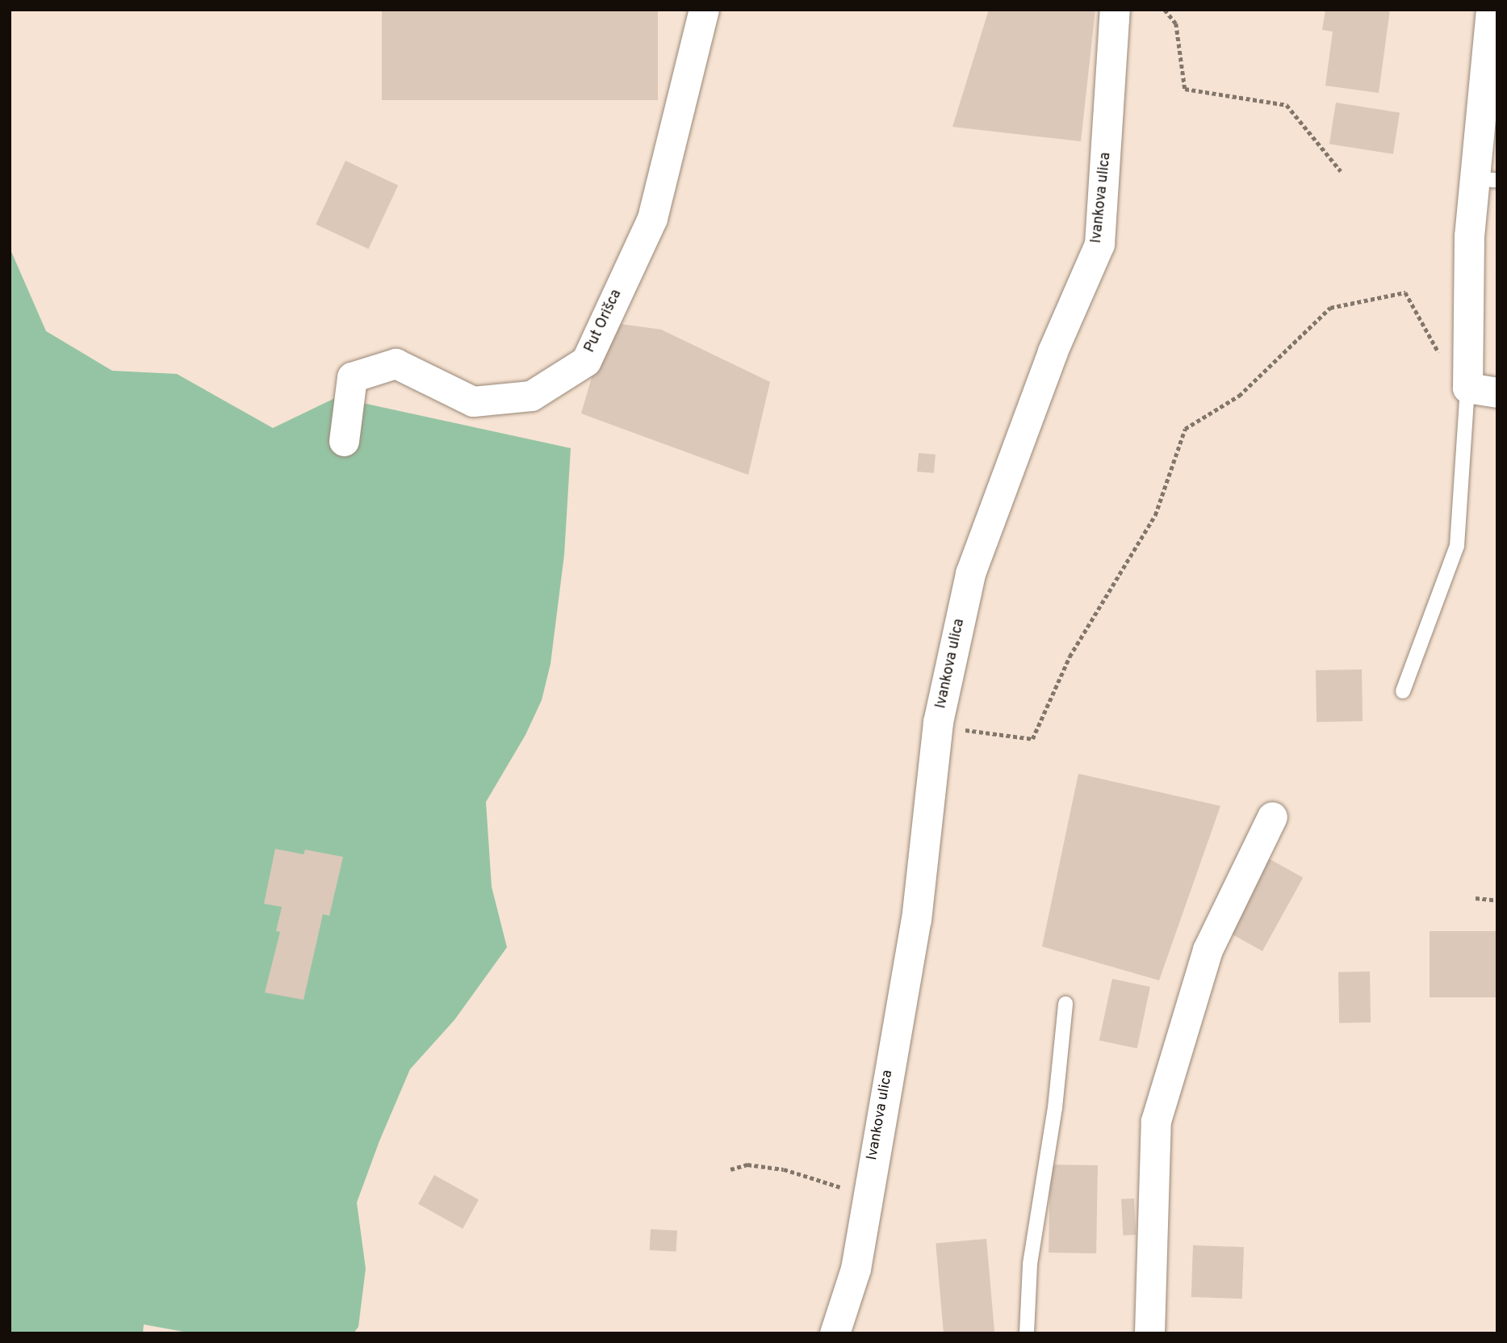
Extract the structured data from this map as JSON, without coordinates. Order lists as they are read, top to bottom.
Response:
{
  "streets": {
    "street": ["Ivankova ulica", "Put Orišca"]
  }
}
